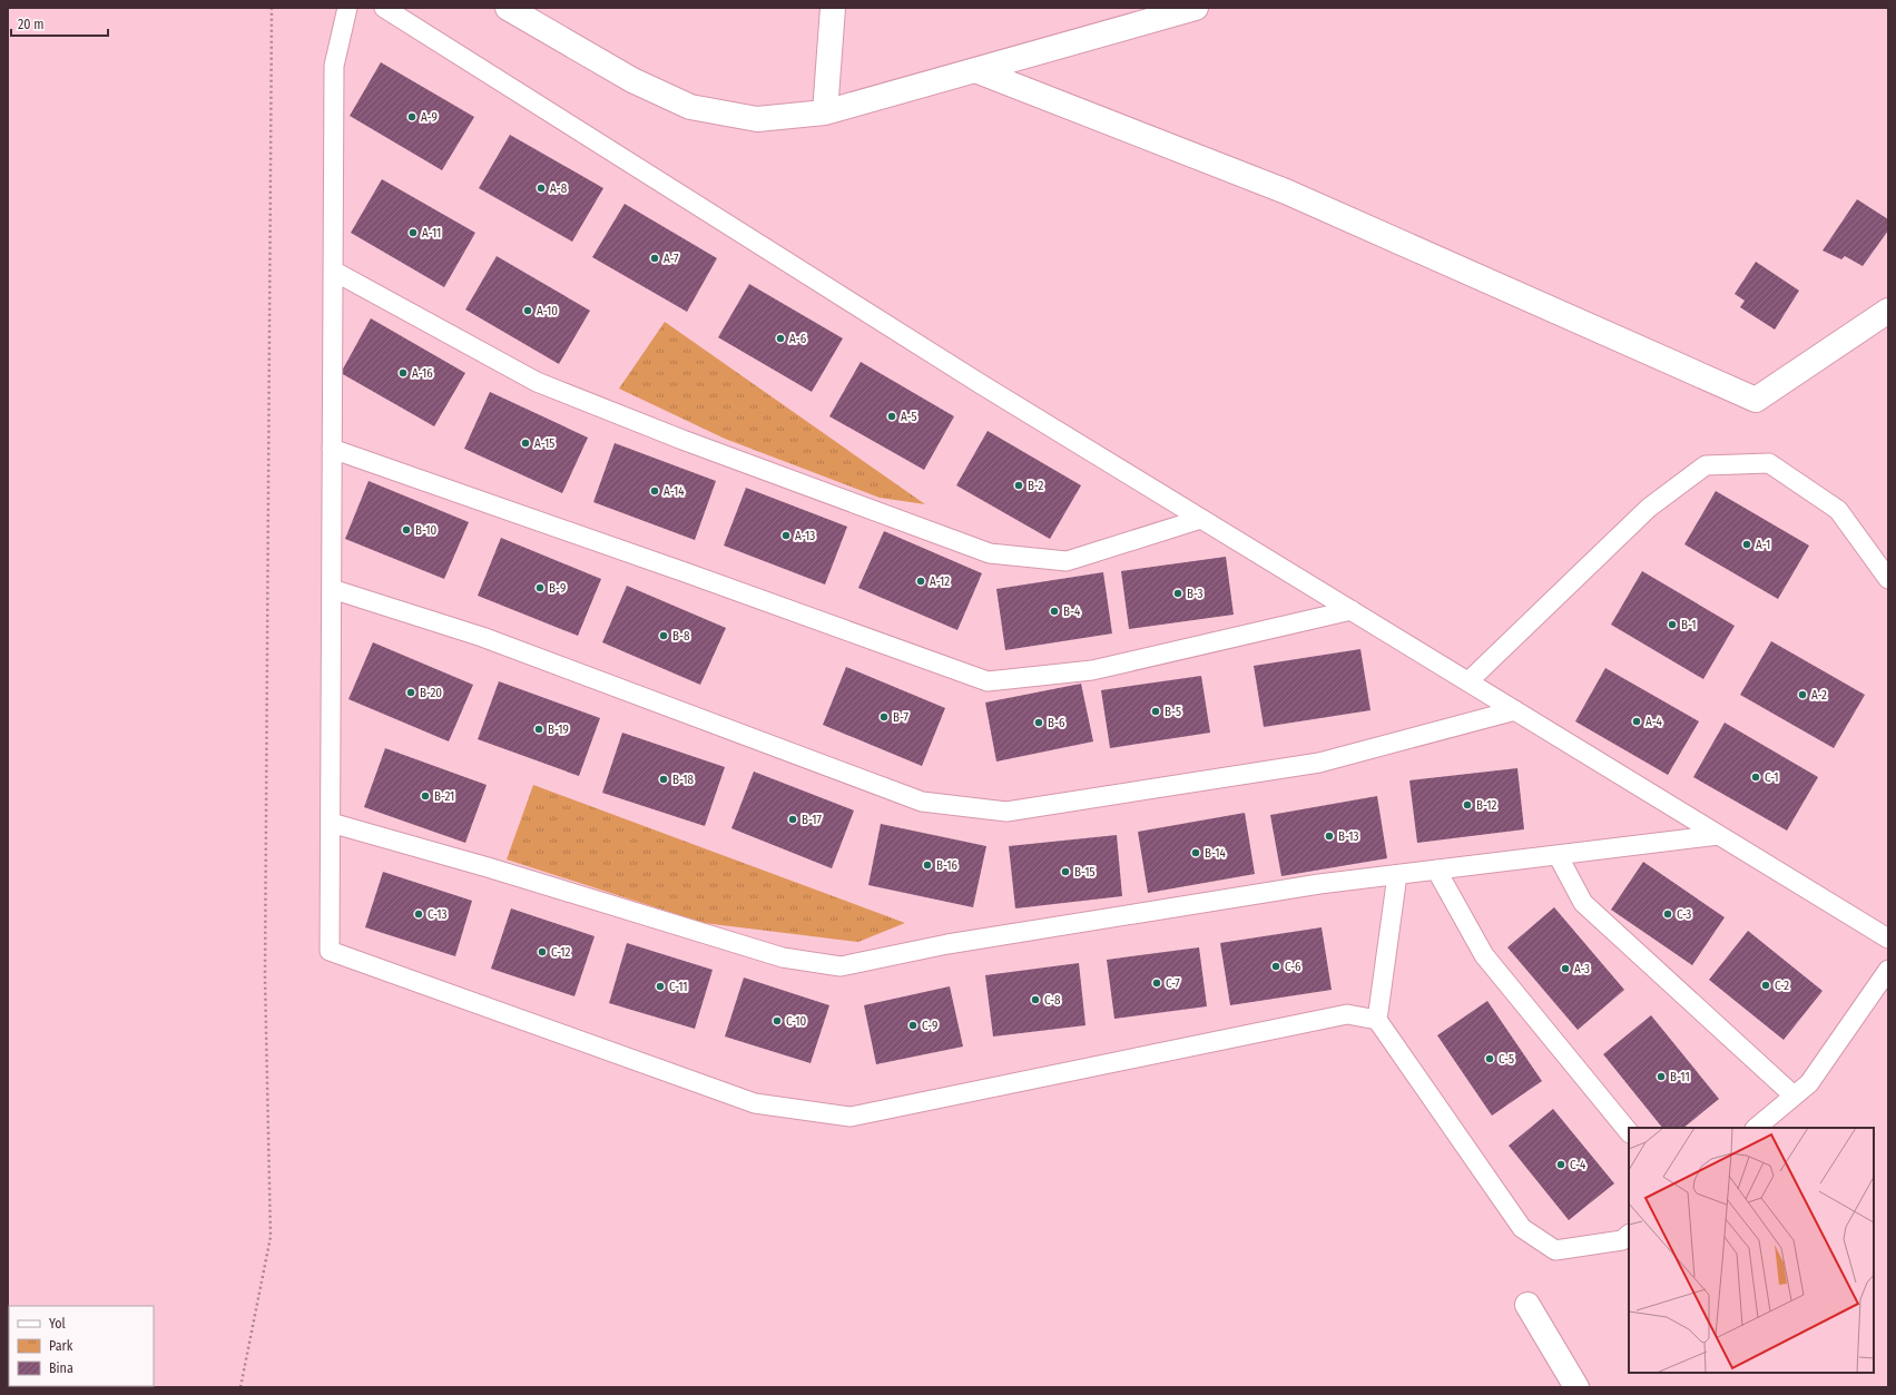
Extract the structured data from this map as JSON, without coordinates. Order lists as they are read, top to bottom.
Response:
{
  "places": [
    "A-9",
    "A-8",
    "A-11",
    "A-7",
    "A-10",
    "A-6",
    "A-16",
    "A-5",
    "A-15",
    "B-2",
    "A-14",
    "B-10",
    "A-13",
    "A-1",
    "A-12",
    "B-9",
    "B-3",
    "B-4",
    "B-1",
    "B-8",
    "B-20",
    "A-2",
    "B-5",
    "B-7",
    "A-4",
    "B-6",
    "B-19",
    "C-1",
    "B-18",
    "B-21",
    "B-12",
    "B-17",
    "B-13",
    "B-14",
    "B-16",
    "B-15",
    "C-13",
    "C-3",
    "C-12",
    "C-6",
    "A-3",
    "C-7",
    "C-2",
    "C-11",
    "C-8",
    "C-10",
    "C-9",
    "C-5",
    "B-11",
    "C-4"
  ],
  "legend": ["Yol", "Park", "Bina"],
  "scale_bar": "20 m"
}
